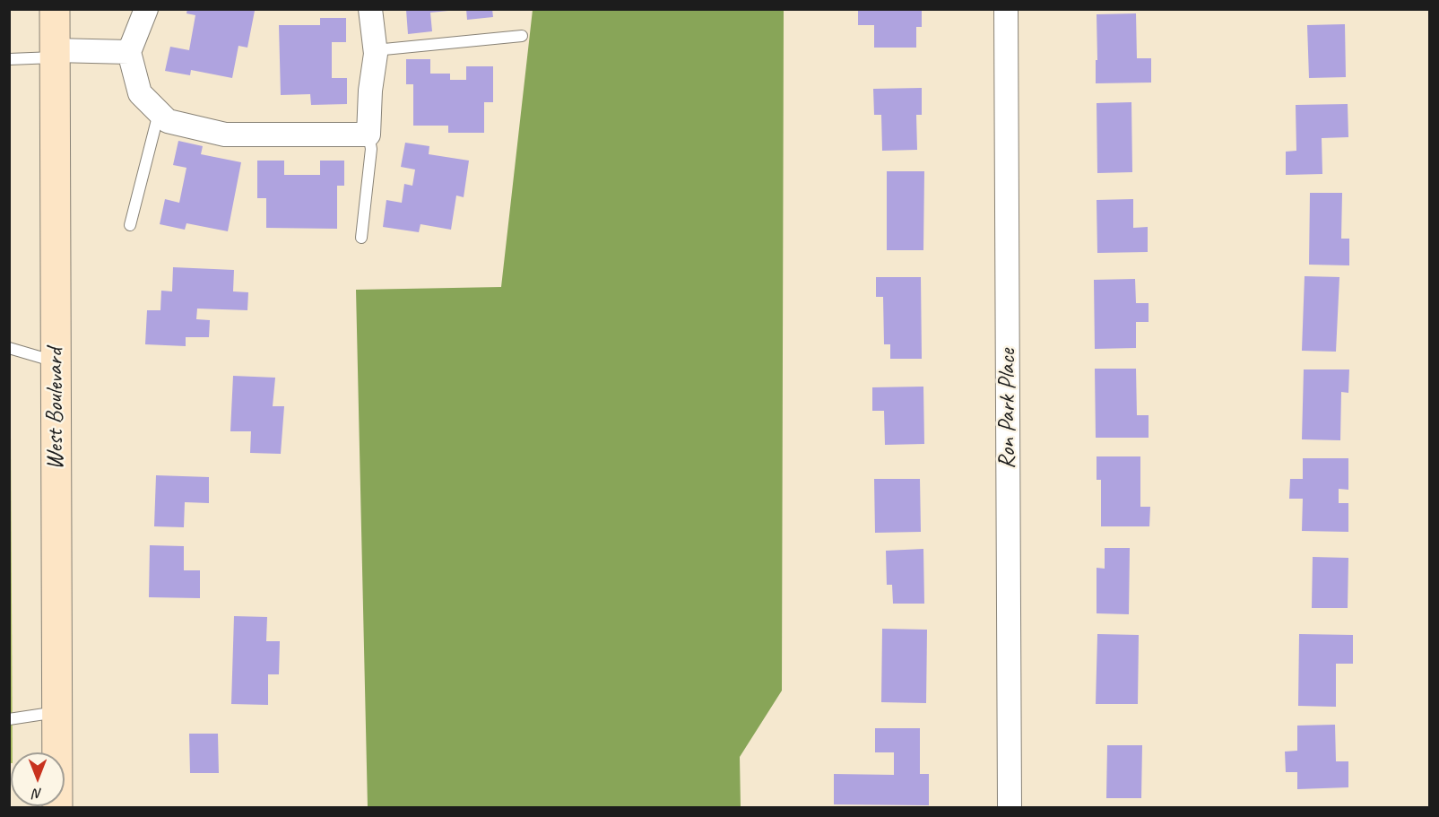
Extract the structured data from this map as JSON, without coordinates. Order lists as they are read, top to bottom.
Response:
{
  "streets": {
    "street": ["West Boulevard", "Ron Park Place"]
  },
  "north": "bottom"
}
